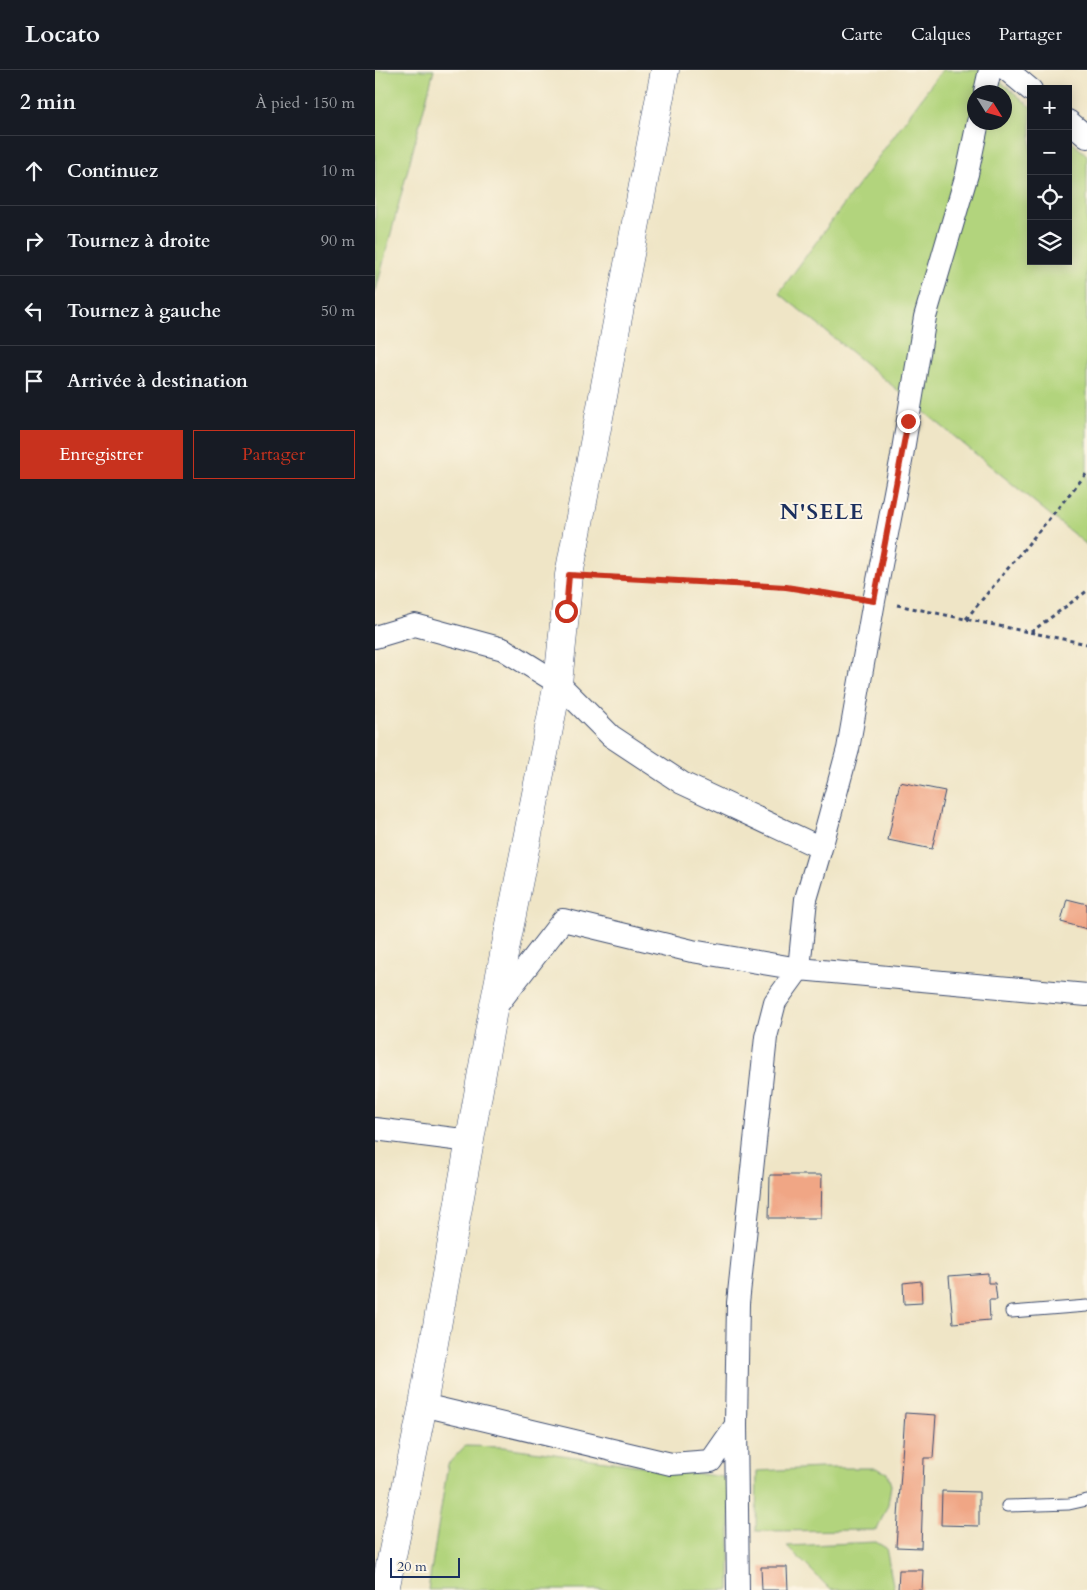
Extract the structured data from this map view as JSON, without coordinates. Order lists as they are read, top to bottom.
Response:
{
  "districts": ["N'SELE"],
  "scale_bar": "20 m",
  "north": "bottom right",
  "page": {
    "header": "Locato",
    "nav": ["Carte", "Calques", "Partager"],
    "heading": ["2 min", "À pied · 150 m"],
    "map_buttons": ["+", "−"],
    "list": [
      ["Continuez", "10 m"],
      ["Tournez à droite", "90 m"],
      ["Tournez à gauche", "50 m"],
      "Arrivée à destination"
    ],
    "buttons": ["Enregistrer", "Partager"],
    "scale": "20 m"
  }
}
